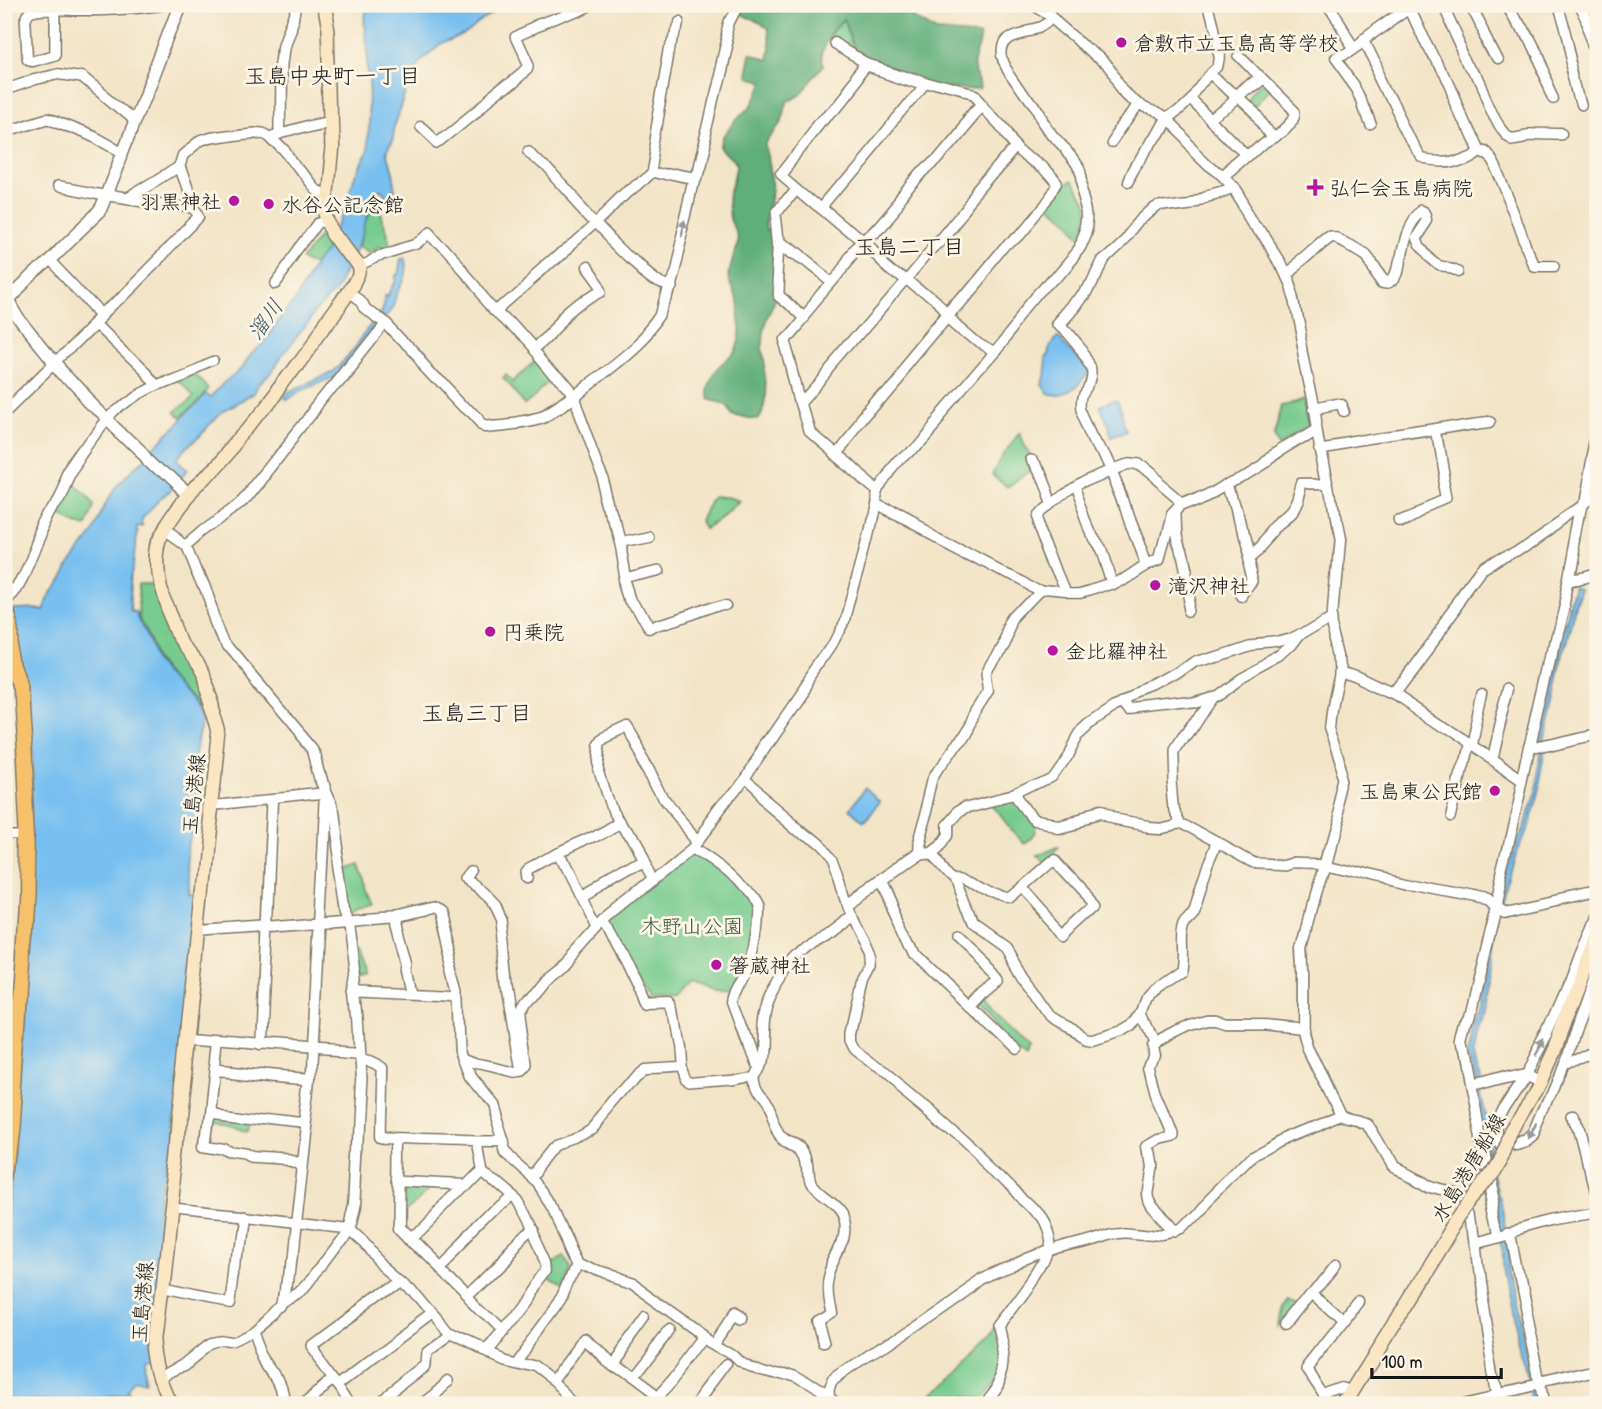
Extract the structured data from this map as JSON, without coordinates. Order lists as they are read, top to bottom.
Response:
{
  "streets": {
    "main road": ["玉島港線", "水島港唐船線"]
  },
  "districts": ["玉島中央町一丁目", "玉島二丁目", "玉島三丁目"],
  "water": ["溜川"],
  "parks": ["木野山公園"],
  "places": {
    "other": [
      "倉敷市立玉島高等学校",
      "羽黒神社",
      "水谷公記念館",
      "滝沢神社",
      "円乗院",
      "金比羅神社",
      "玉島東公民館",
      "箸蔵神社"
    ],
    "health": ["弘仁会玉島病院"]
  },
  "scale_bar": "100 m"
}
